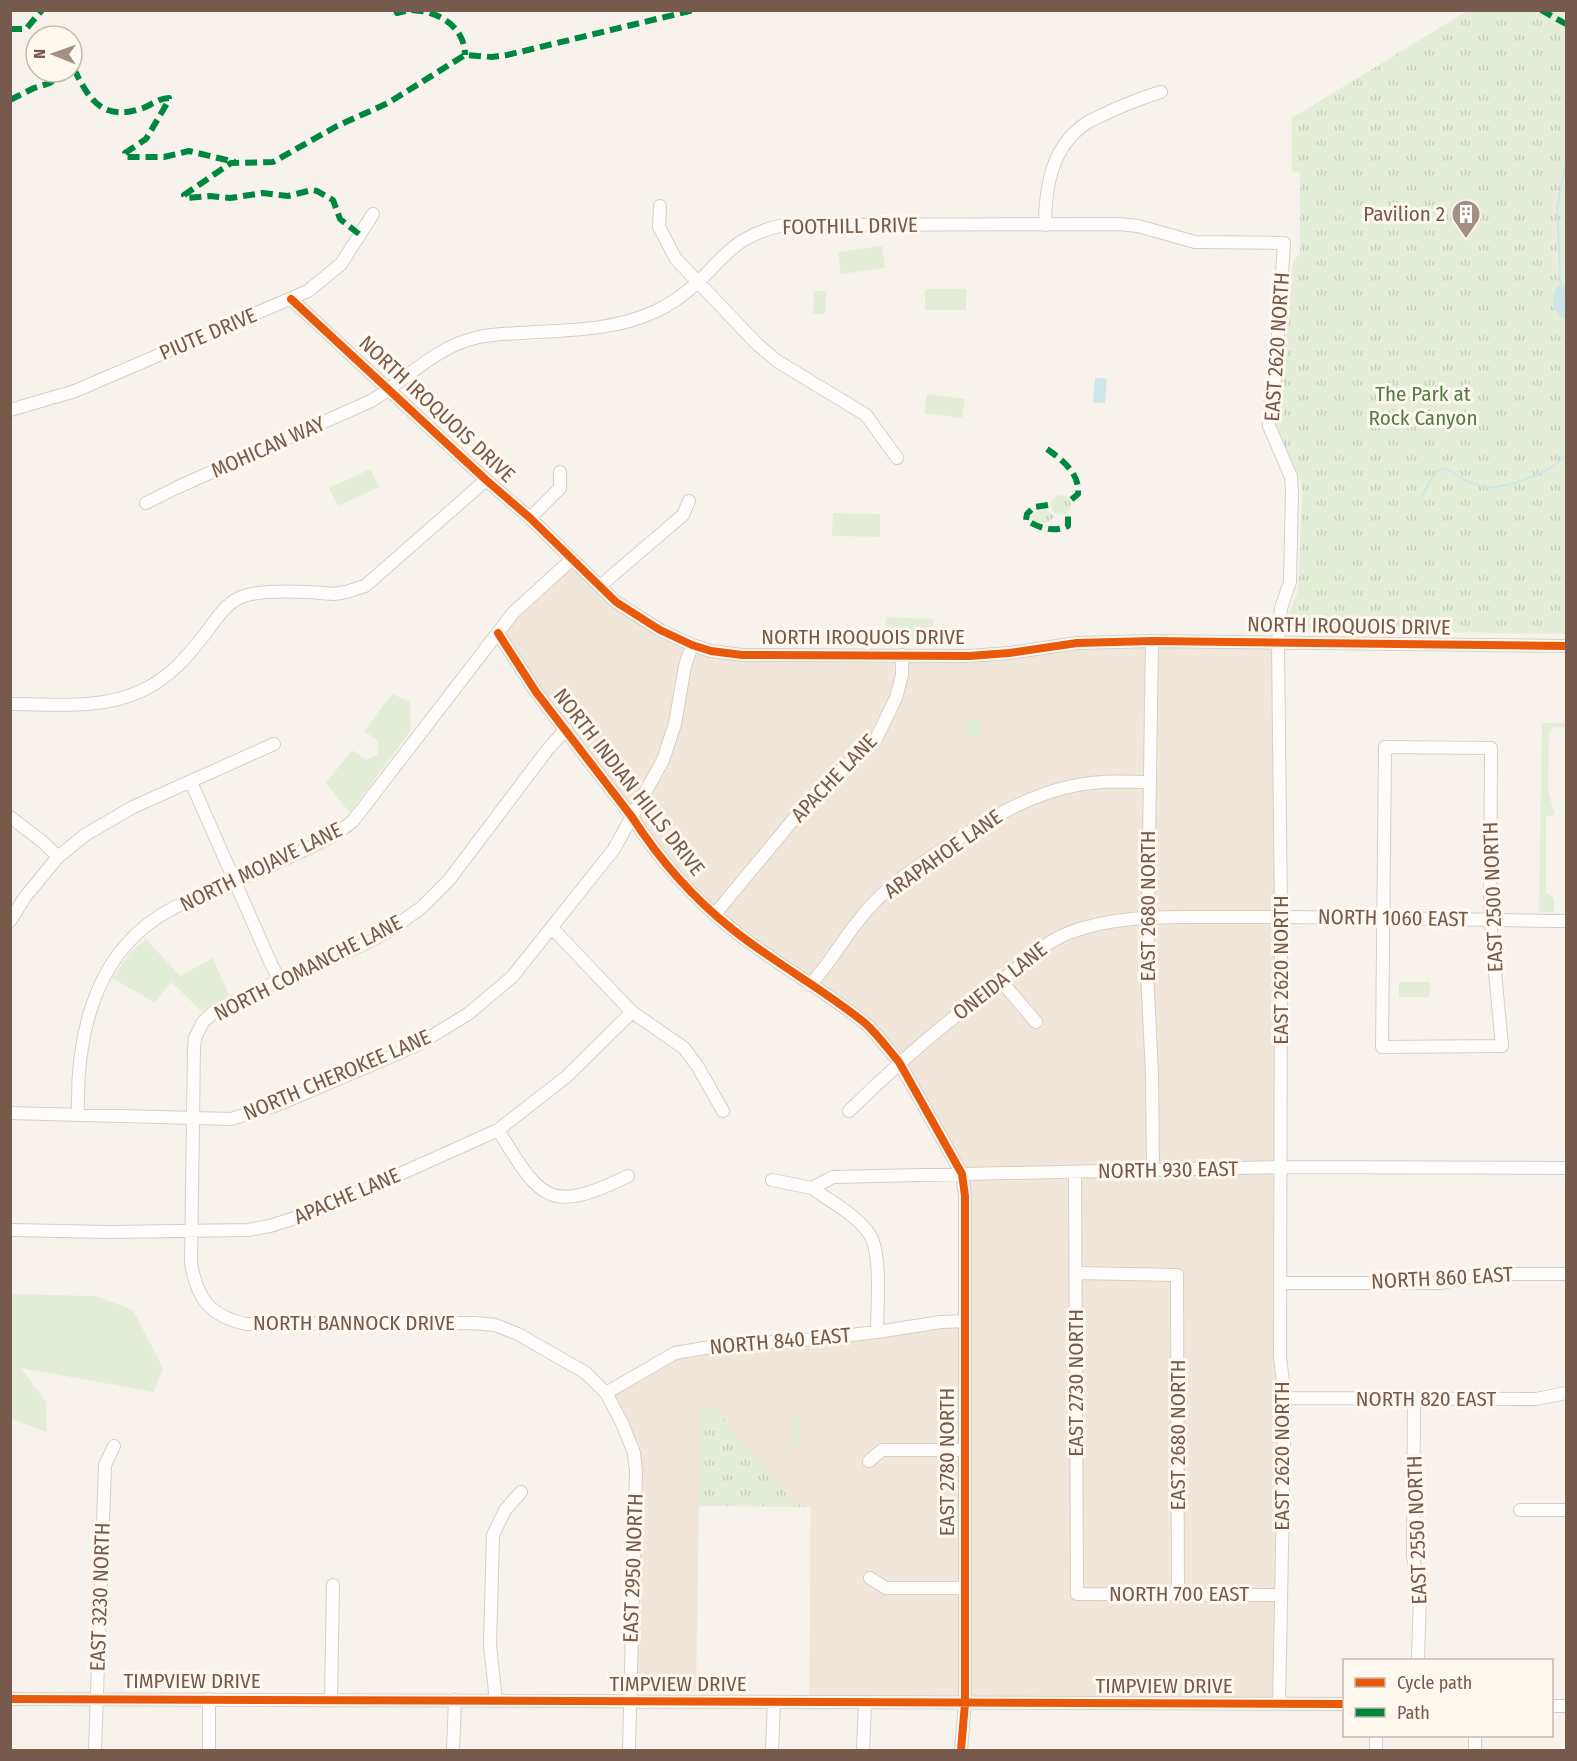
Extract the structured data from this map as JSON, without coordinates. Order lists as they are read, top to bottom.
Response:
{
  "streets": {
    "street": [
      "FOOTHILL DRIVE",
      "PIUTE DRIVE",
      "EAST 2620 NORTH",
      "NORTH IROQUOIS DRIVE",
      "MOHICAN WAY",
      "APACHE LANE",
      "NORTH INDIAN HILLS DRIVE",
      "ARAPAHOE LANE",
      "NORTH MOJAVE LANE",
      "EAST 2500 NORTH",
      "EAST 2680 NORTH",
      "NORTH 1060 EAST",
      "NORTH COMANCHE LANE",
      "ONEIDA LANE",
      "NORTH CHEROKEE LANE",
      "NORTH 930 EAST",
      "NORTH 860 EAST",
      "NORTH BANNOCK DRIVE",
      "NORTH 840 EAST",
      "EAST 2730 NORTH",
      "NORTH 820 EAST",
      "EAST 2780 NORTH",
      "EAST 2550 NORTH",
      "EAST 2950 NORTH",
      "NORTH 700 EAST",
      "EAST 3230 NORTH",
      "TIMPVIEW DRIVE"
    ]
  },
  "crossings": [
    ["FOOTHILL DRIVE", "EAST 2620 NORTH"],
    ["FOOTHILL DRIVE", "NORTH IROQUOIS DRIVE"],
    ["FOOTHILL DRIVE", "MOHICAN WAY"],
    ["PIUTE DRIVE", "NORTH IROQUOIS DRIVE"],
    ["EAST 2620 NORTH", "NORTH IROQUOIS DRIVE"],
    ["EAST 2620 NORTH", "NORTH 1060 EAST"],
    ["EAST 2620 NORTH", "NORTH 930 EAST"],
    ["EAST 2620 NORTH", "NORTH 860 EAST"],
    ["EAST 2620 NORTH", "NORTH 820 EAST"],
    ["EAST 2620 NORTH", "NORTH 700 EAST"],
    ["EAST 2620 NORTH", "TIMPVIEW DRIVE"],
    ["NORTH IROQUOIS DRIVE", "MOHICAN WAY"],
    ["NORTH IROQUOIS DRIVE", "APACHE LANE"],
    ["NORTH IROQUOIS DRIVE", "NORTH MOJAVE LANE"],
    ["NORTH IROQUOIS DRIVE", "EAST 2680 NORTH"],
    ["NORTH IROQUOIS DRIVE", "NORTH CHEROKEE LANE"],
    ["APACHE LANE", "NORTH INDIAN HILLS DRIVE"],
    ["APACHE LANE", "NORTH BANNOCK DRIVE"],
    ["NORTH INDIAN HILLS DRIVE", "ARAPAHOE LANE"],
    ["NORTH INDIAN HILLS DRIVE", "NORTH MOJAVE LANE"],
    ["NORTH INDIAN HILLS DRIVE", "NORTH COMANCHE LANE"],
    ["NORTH INDIAN HILLS DRIVE", "ONEIDA LANE"],
    ["NORTH INDIAN HILLS DRIVE", "NORTH CHEROKEE LANE"],
    ["NORTH INDIAN HILLS DRIVE", "NORTH 930 EAST"],
    ["NORTH INDIAN HILLS DRIVE", "EAST 2780 NORTH"],
    ["ARAPAHOE LANE", "EAST 2680 NORTH"],
    ["NORTH MOJAVE LANE", "NORTH CHEROKEE LANE"],
    ["EAST 2500 NORTH", "NORTH 1060 EAST"],
    ["EAST 2680 NORTH", "NORTH 1060 EAST"],
    ["EAST 2680 NORTH", "ONEIDA LANE"],
    ["EAST 2680 NORTH", "NORTH 930 EAST"],
    ["EAST 2680 NORTH", "EAST 2730 NORTH"],
    ["EAST 2680 NORTH", "NORTH 700 EAST"],
    ["NORTH 1060 EAST", "ONEIDA LANE"],
    ["NORTH COMANCHE LANE", "NORTH CHEROKEE LANE"],
    ["NORTH COMANCHE LANE", "NORTH BANNOCK DRIVE"],
    ["NORTH CHEROKEE LANE", "NORTH BANNOCK DRIVE"],
    ["NORTH 930 EAST", "EAST 2730 NORTH"],
    ["NORTH 930 EAST", "EAST 2780 NORTH"],
    ["NORTH BANNOCK DRIVE", "NORTH 840 EAST"],
    ["NORTH BANNOCK DRIVE", "EAST 2950 NORTH"],
    ["NORTH 840 EAST", "EAST 2780 NORTH"],
    ["NORTH 840 EAST", "EAST 2950 NORTH"],
    ["EAST 2730 NORTH", "NORTH 700 EAST"],
    ["NORTH 820 EAST", "EAST 2550 NORTH"],
    ["EAST 2780 NORTH", "TIMPVIEW DRIVE"],
    ["EAST 2950 NORTH", "TIMPVIEW DRIVE"],
    ["EAST 3230 NORTH", "TIMPVIEW DRIVE"]
  ],
  "parks": ["The Park at Rock Canyon"],
  "places": {
    "building": ["Pavilion 2"]
  },
  "legend": ["Cycle path", "Path"],
  "north": "left"
}
